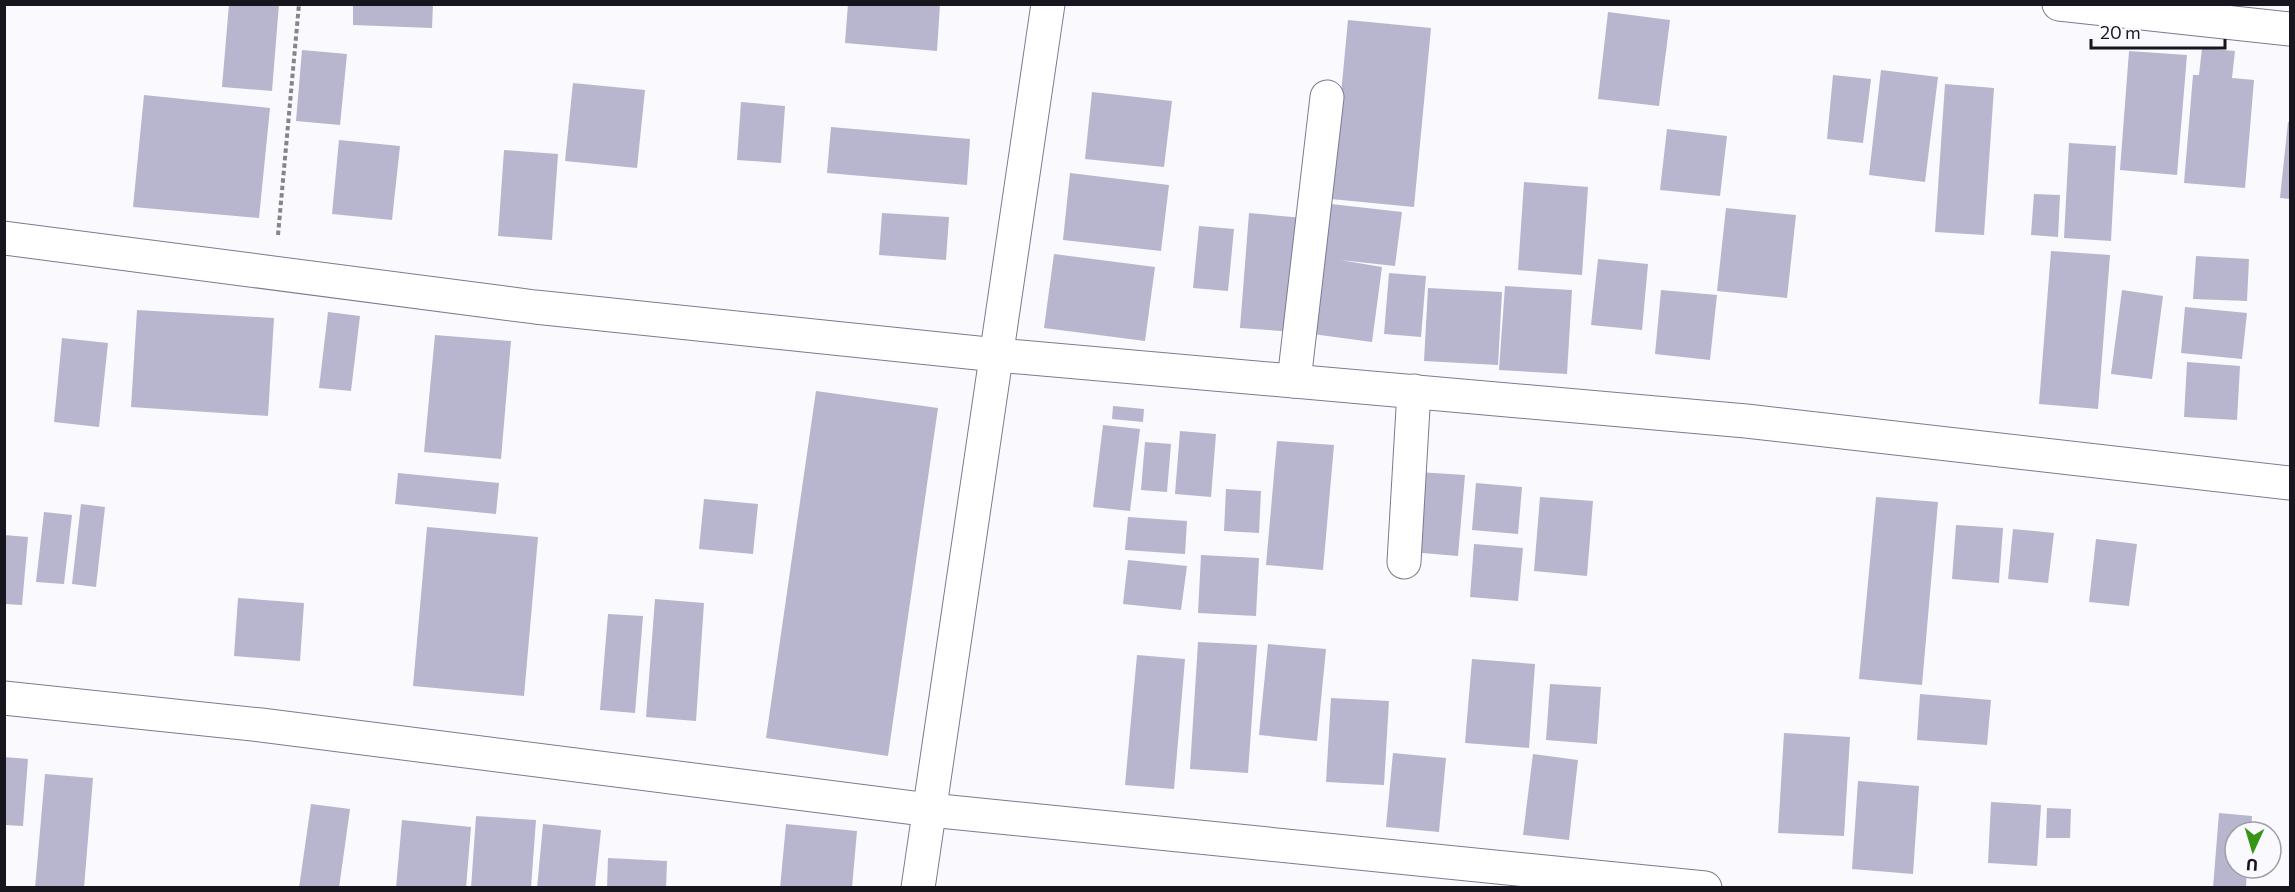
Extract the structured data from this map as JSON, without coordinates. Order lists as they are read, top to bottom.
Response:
{
  "scale_bar": "20 m",
  "north": "bottom"
}
